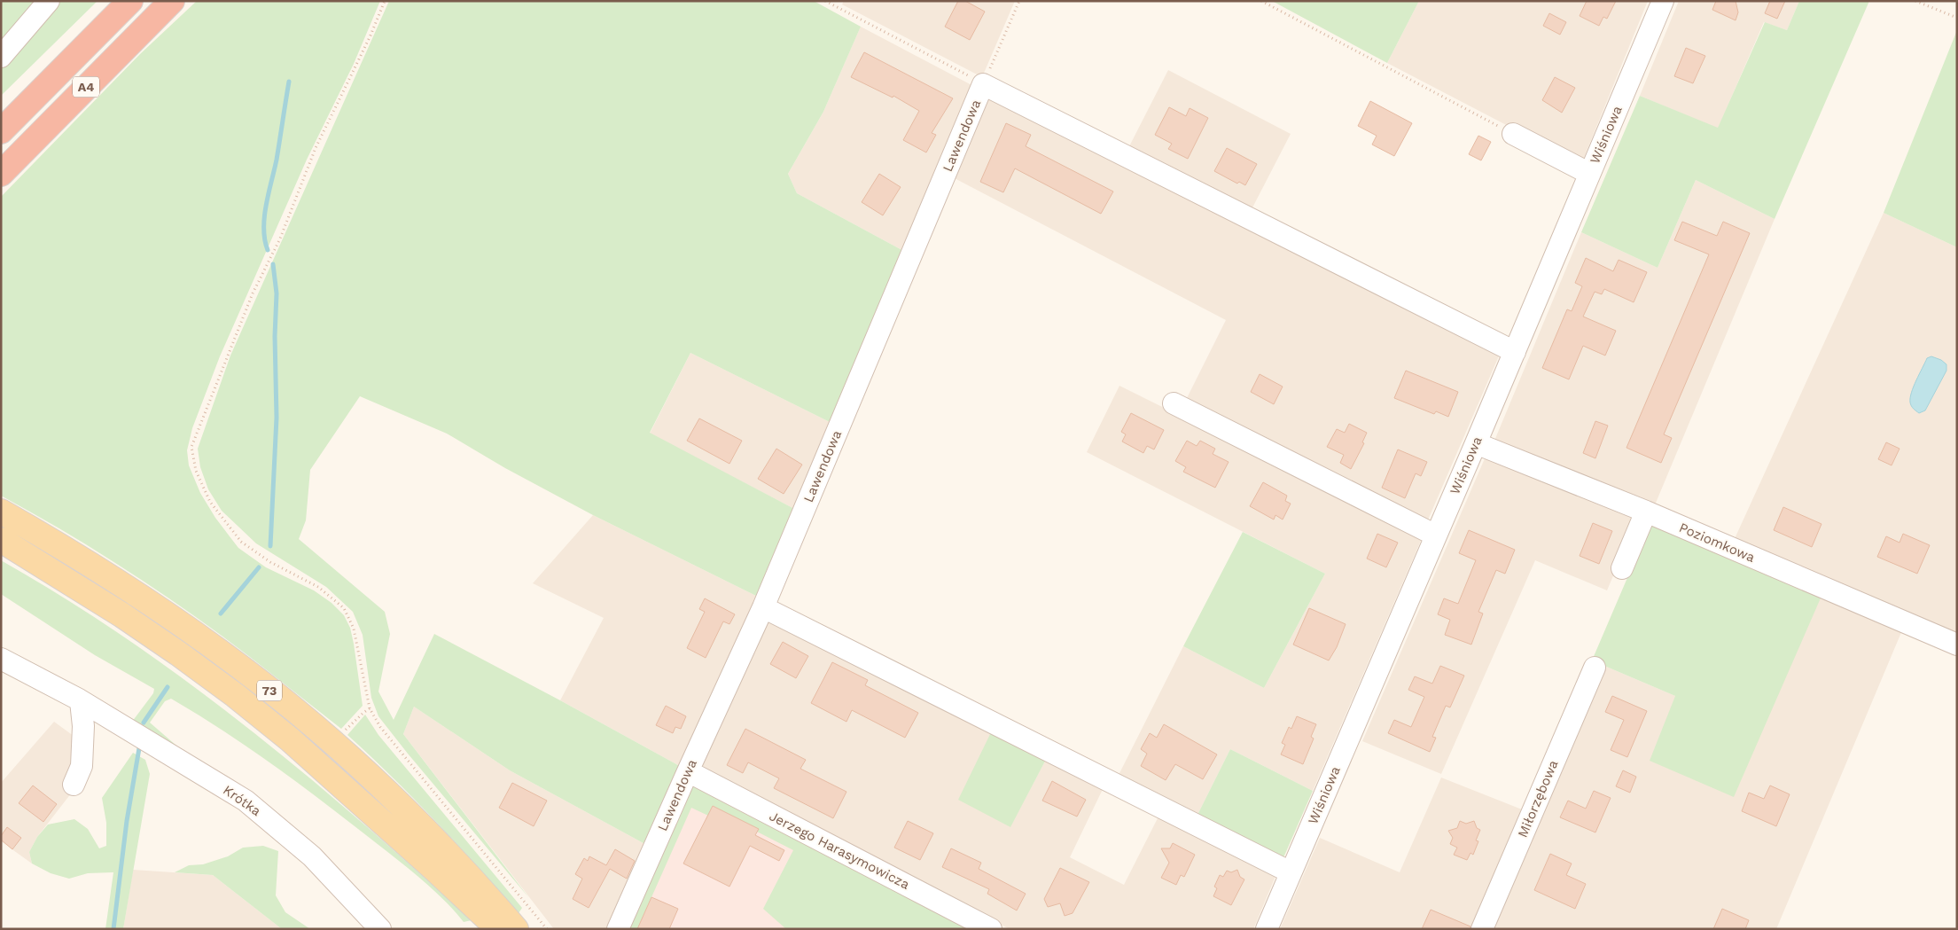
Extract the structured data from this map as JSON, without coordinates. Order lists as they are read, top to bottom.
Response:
{
  "streets": {
    "highway": ["A4"],
    "main road": ["73"],
    "street": [
      "Wiśniowa",
      "Lawendowa",
      "Poziomkowa",
      "Miłorzębowa",
      "Krótka",
      "Jerzego Harasymowicza"
    ]
  },
  "crossings": [
    ["Wiśniowa", "Poziomkowa"],
    ["Lawendowa", "Jerzego Harasymowicza"]
  ]
}
